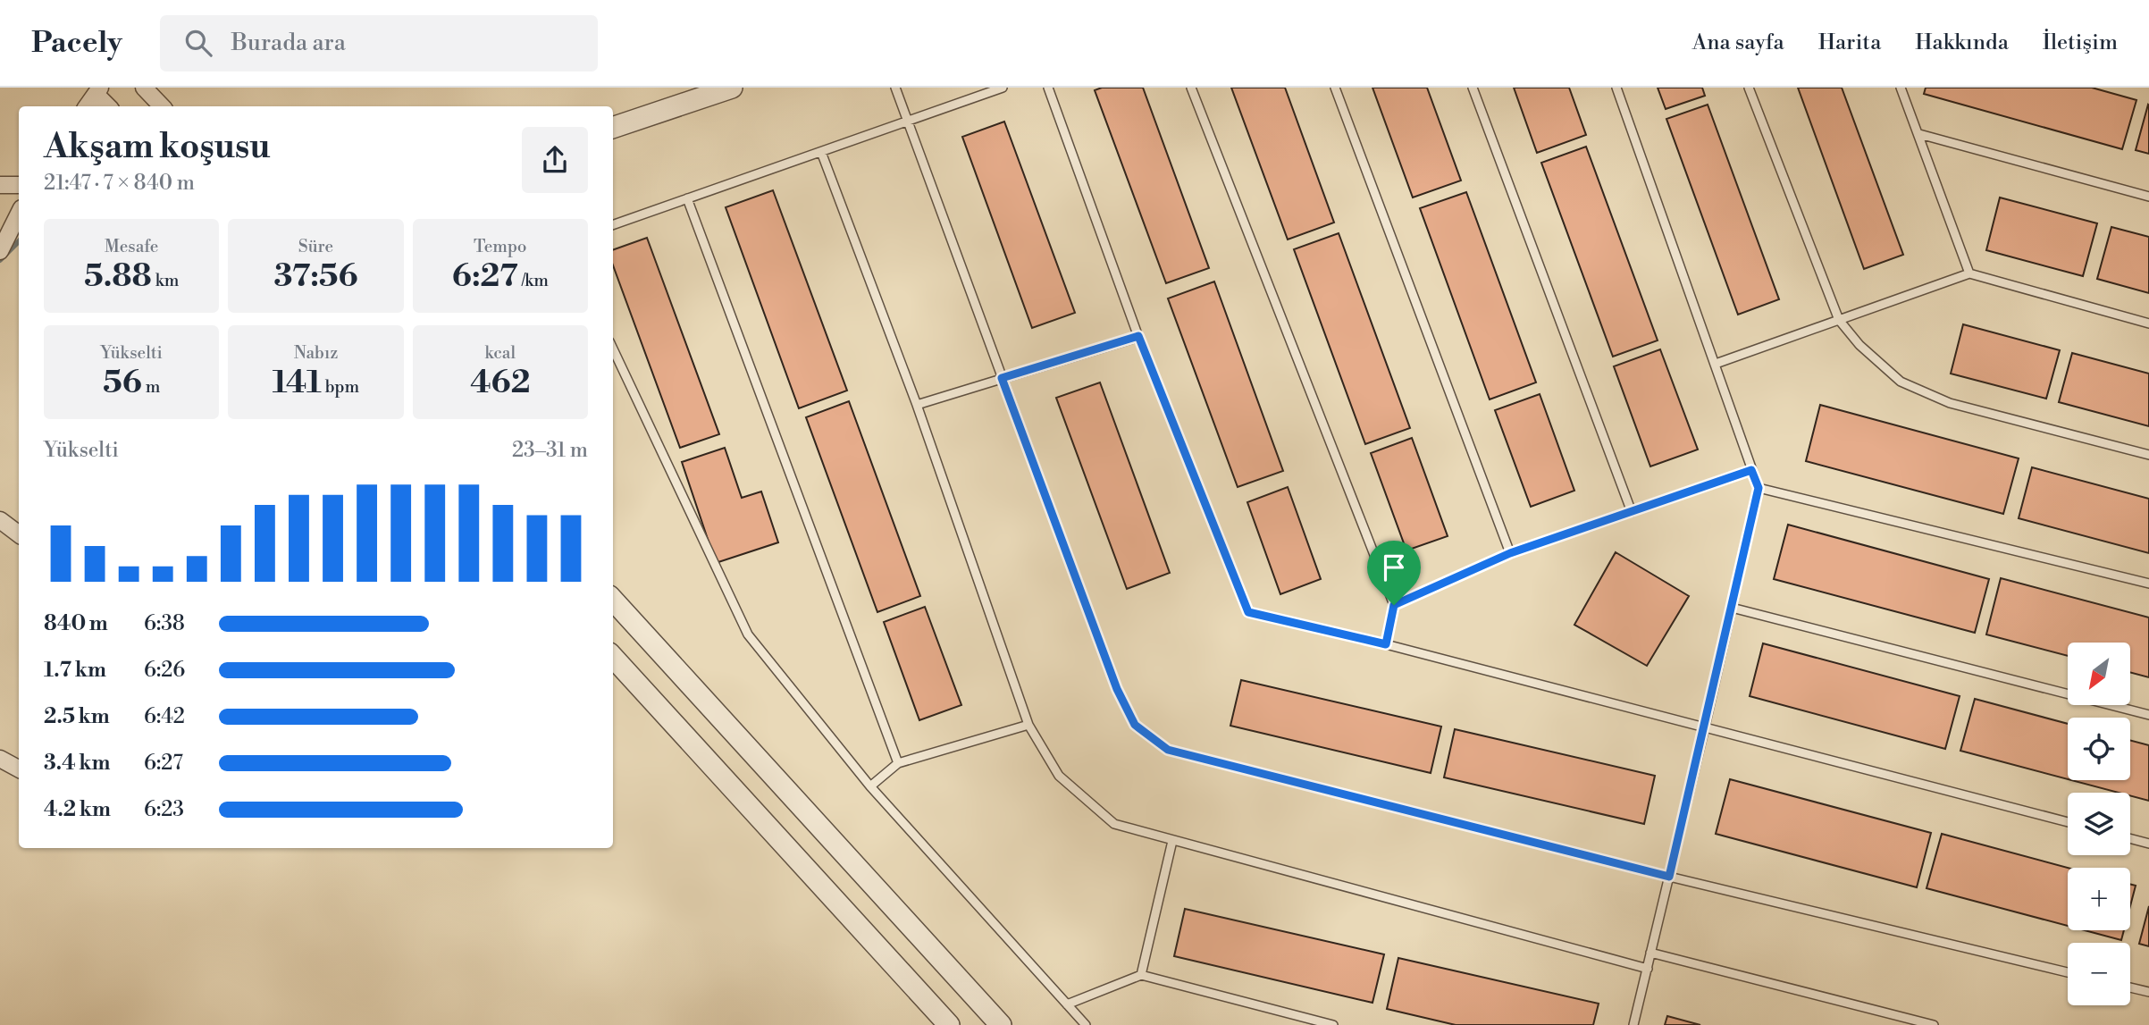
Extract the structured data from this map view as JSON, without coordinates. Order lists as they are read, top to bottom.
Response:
{
  "north": "bottom left",
  "page": {
    "header": "Pacely",
    "search": "Burada ara",
    "nav": [
      "Ana sayfa",
      "Harita",
      "Hakkında",
      "İletişim"
    ],
    "heading": ["Akşam koşusu", "21:47 · 7 × 840 m"],
    "stats": [
      ["Mesafe", "5.88 km"],
      ["Süre", "37:56"],
      ["Tempo", "6:27 /km"],
      ["Yükselti", "56 m"],
      ["Nabız", "141 bpm"],
      ["kcal", "462"]
    ],
    "chart": ["Yükselti", "23–31 m"],
    "list": [
      {
        "name": "840 m",
        "note": "6:38"
      },
      {
        "name": "1.7 km",
        "note": "6:26"
      },
      {
        "name": "2.5 km",
        "note": "6:42"
      },
      {
        "name": "3.4 km",
        "note": "6:27"
      },
      {
        "name": "4.2 km",
        "note": "6:23"
      }
    ],
    "map_buttons": ["+", "−"]
  }
}
